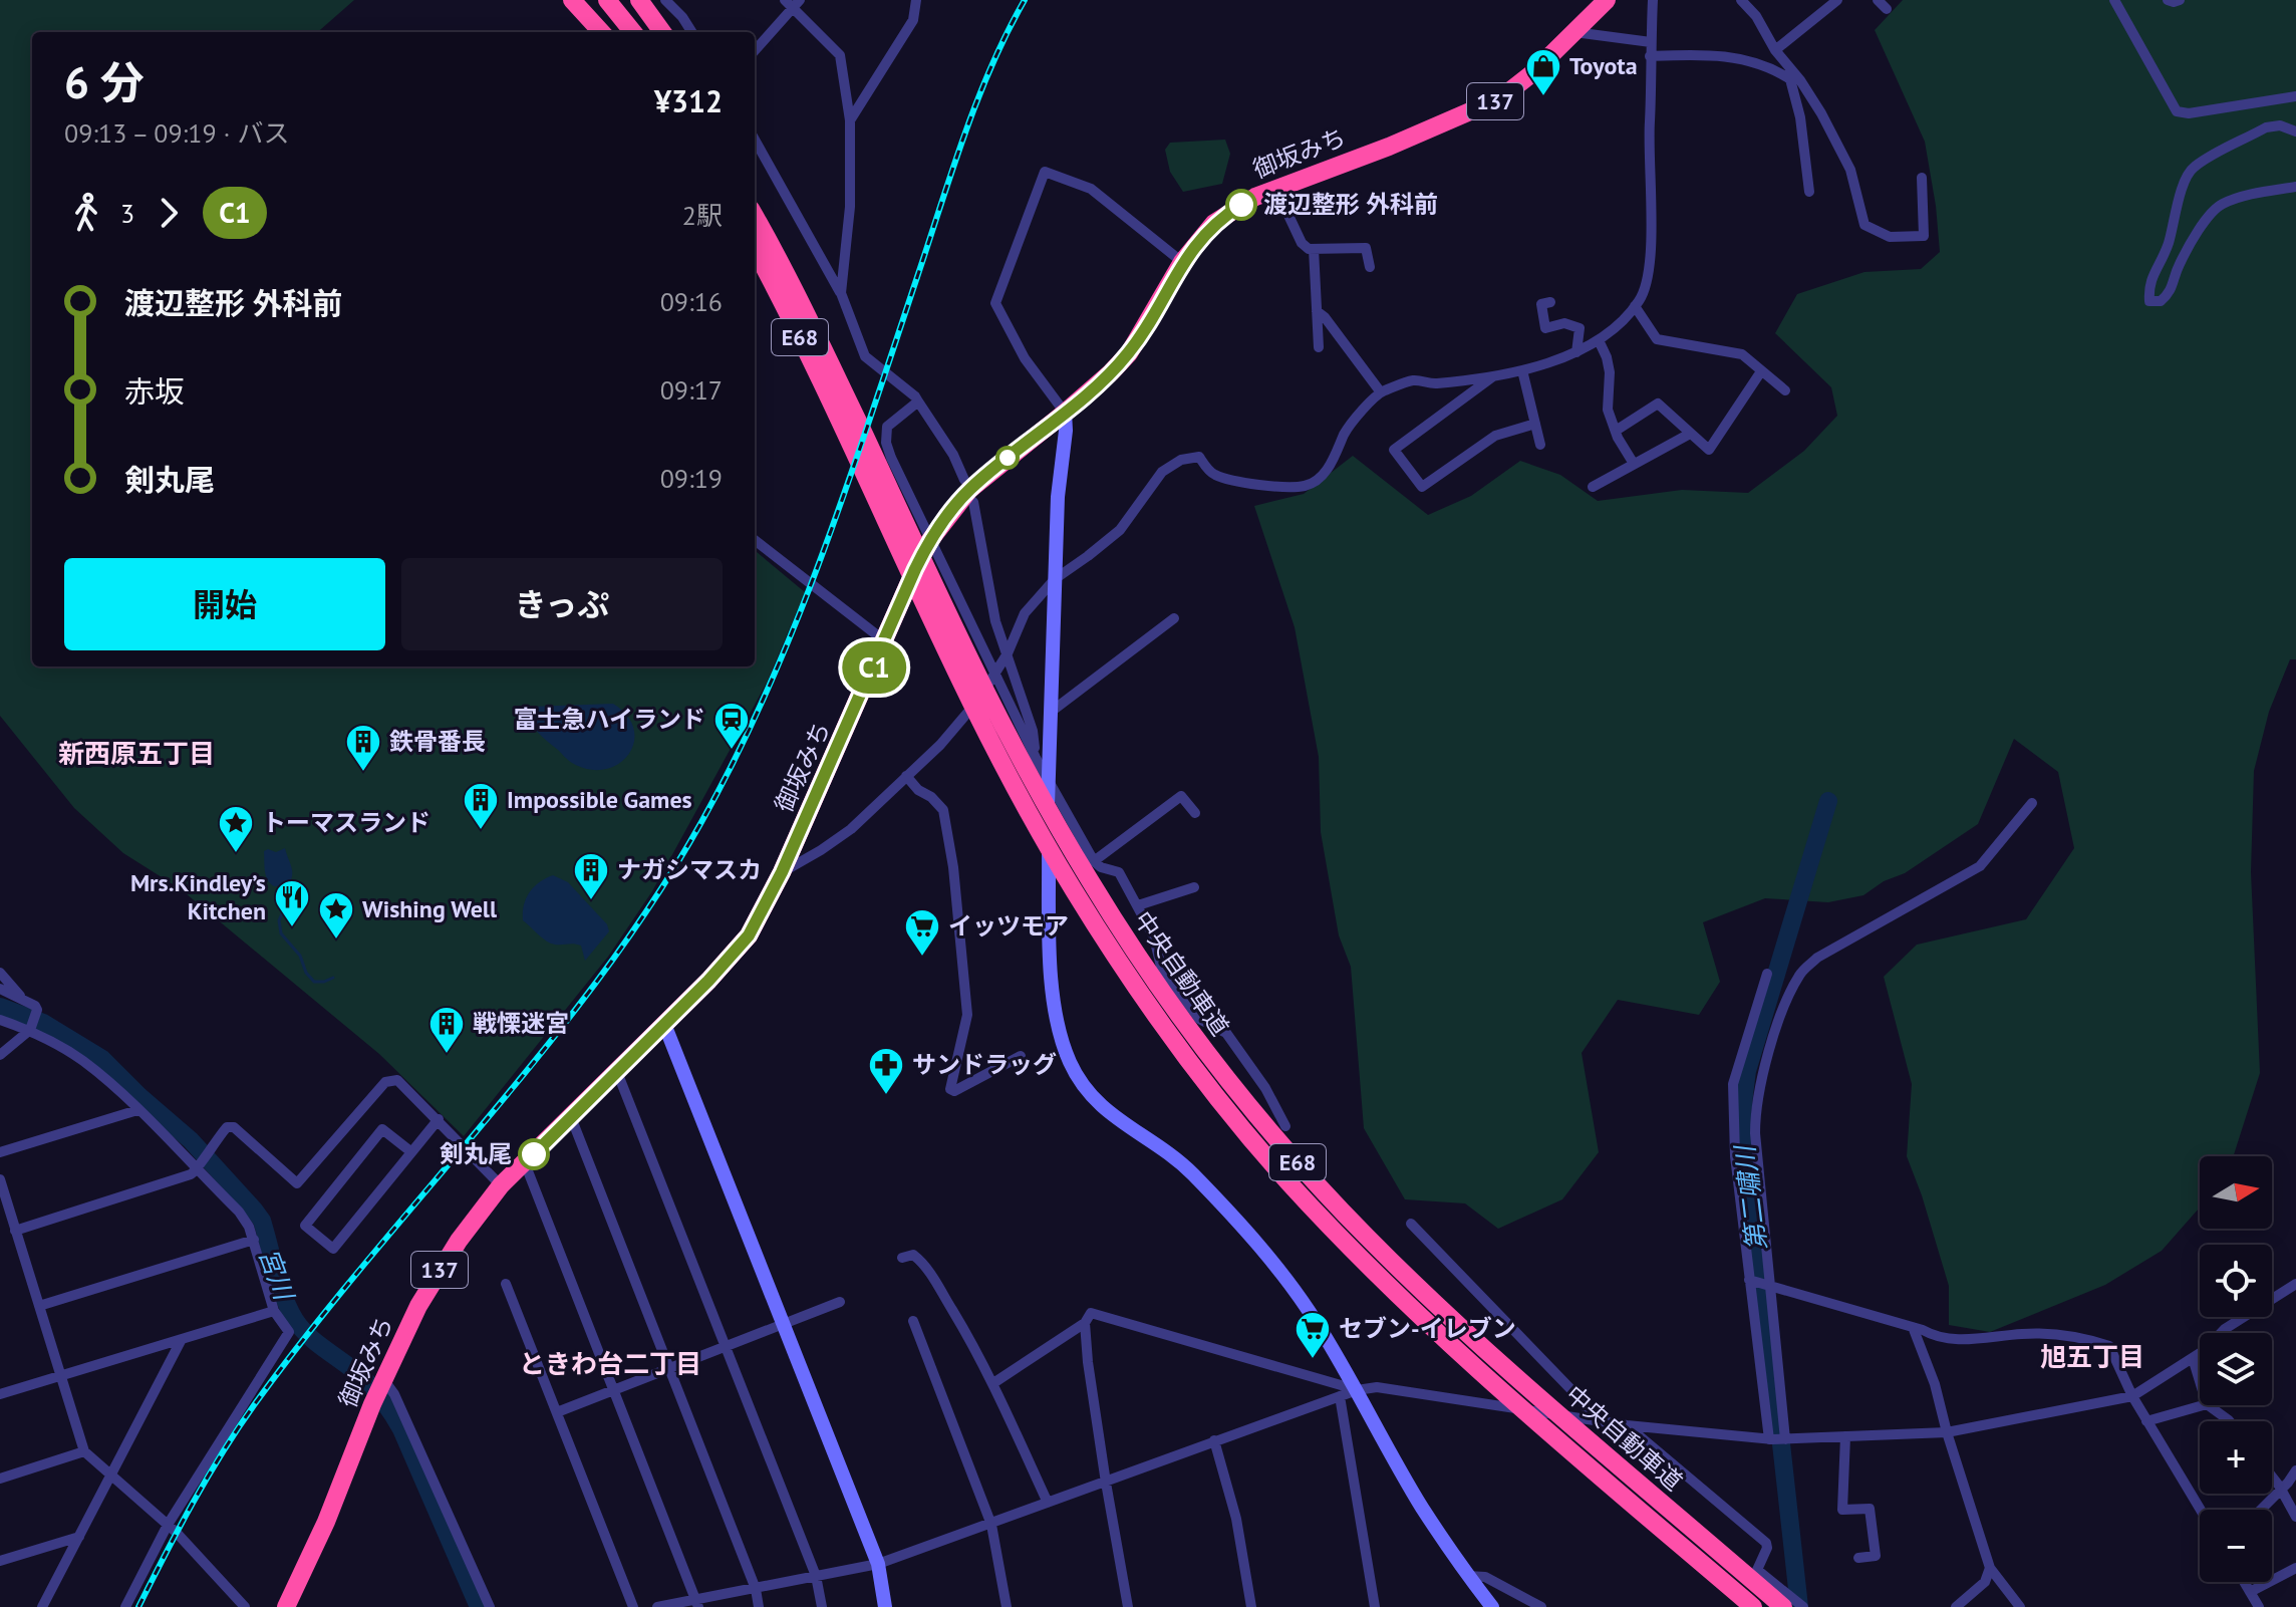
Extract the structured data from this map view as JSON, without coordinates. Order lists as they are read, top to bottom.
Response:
{
  "streets": {
    "highway": [
      "137",
      "御坂みち",
      "E68",
      "中央自動車道"
    ]
  },
  "districts": ["新西原五丁目", "旭五丁目", "ときわ台二丁目"],
  "water": ["第二嘯川", "宮川"],
  "places": {
    "shop": ["Toyota"],
    "other": ["渡辺整形 外科前", "剣丸尾"],
    "station": ["富士急ハイランド"],
    "building": [
      "鉄骨番長",
      "Impossible Games",
      "ナガシマスカ",
      "戦慄迷宮"
    ],
    "place": ["トーマスランド", "Wishing Well"],
    "restaurant": ["Mrs.Kindley’s Kitchen"],
    "supermarket": ["イッツモア", "セブン-イレブン"],
    "pharmacy": ["サンドラッグ"]
  },
  "lines": ["bus line C1"],
  "north": "right",
  "page": {
    "on_map": "C1",
    "heading": ["6 分", "09:13 – 09:19 · バス", "¥312"],
    "legs": ["3", "C1", "2駅"],
    "list": [
      {
        "name": "渡辺整形 外科前",
        "value": "09:16"
      },
      {
        "name": "赤坂",
        "value": "09:17"
      },
      {
        "name": "剣丸尾",
        "value": "09:19"
      }
    ],
    "buttons": ["開始", "きっぷ"],
    "map_buttons": ["+", "−"]
  }
}
